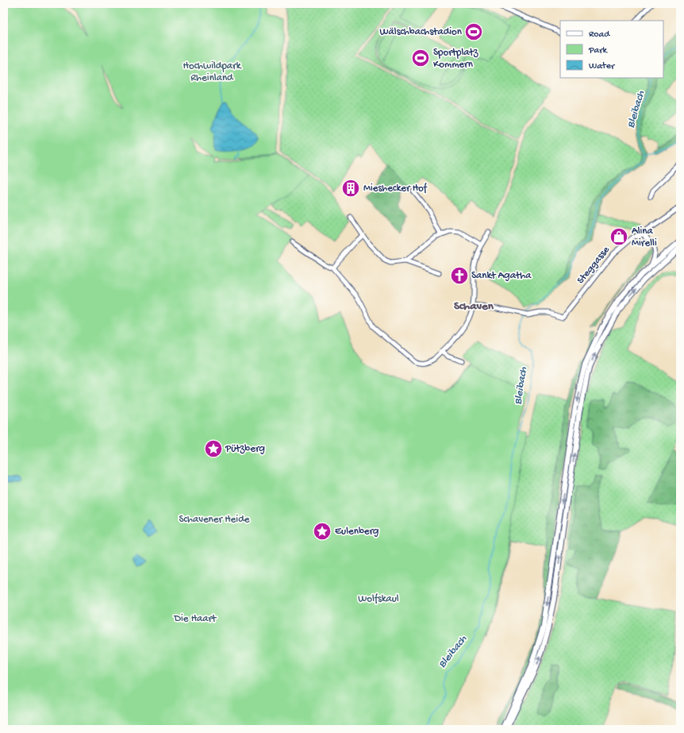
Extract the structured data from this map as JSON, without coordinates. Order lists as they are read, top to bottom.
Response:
{
  "streets": {
    "street": ["Steggasse"]
  },
  "districts": ["Schaven"],
  "water": ["Bleibach"],
  "parks": [
    "Hochwildpark Rheinland",
    "Schavener Heide",
    "Wolfskaul",
    "Die Haart"
  ],
  "places": {
    "sports": ["Wälschbachstadion", "Sportplatz Kommern"],
    "building": ["Mieshecker Hof"],
    "shop": ["Alina Mirelli"],
    "church": ["Sankt Agatha"],
    "place": ["Pützberg", "Eulenberg"]
  },
  "legend": ["Road", "Park", "Water"]
}
